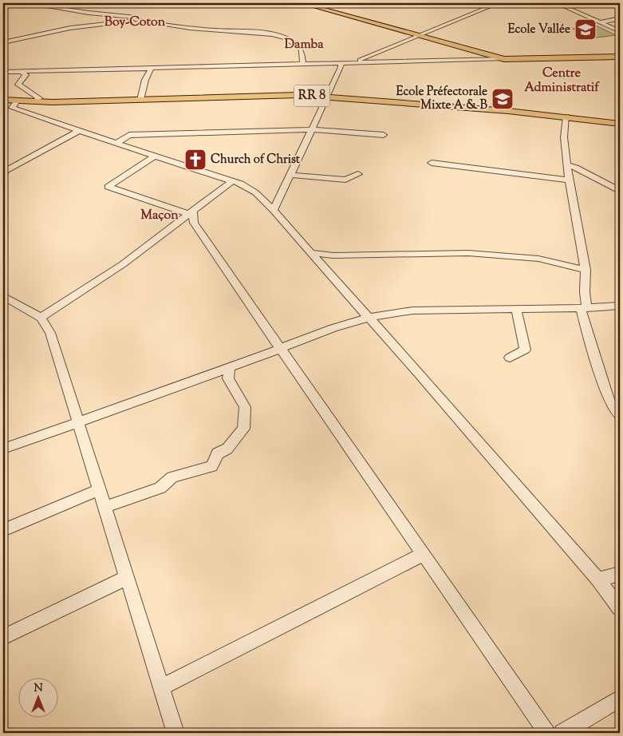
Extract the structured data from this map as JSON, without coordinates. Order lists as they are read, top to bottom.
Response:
{
  "streets": {
    "main road": ["RR 8"]
  },
  "districts": [
    "Boy-Coton",
    "Damba",
    "Centre Administratif",
    "Maçon"
  ],
  "places": {
    "school or university": ["Ecole Vallée", "Ecole Préfectorale Mixte A & B"],
    "church": ["Church of Christ"]
  },
  "north": "top"
}
